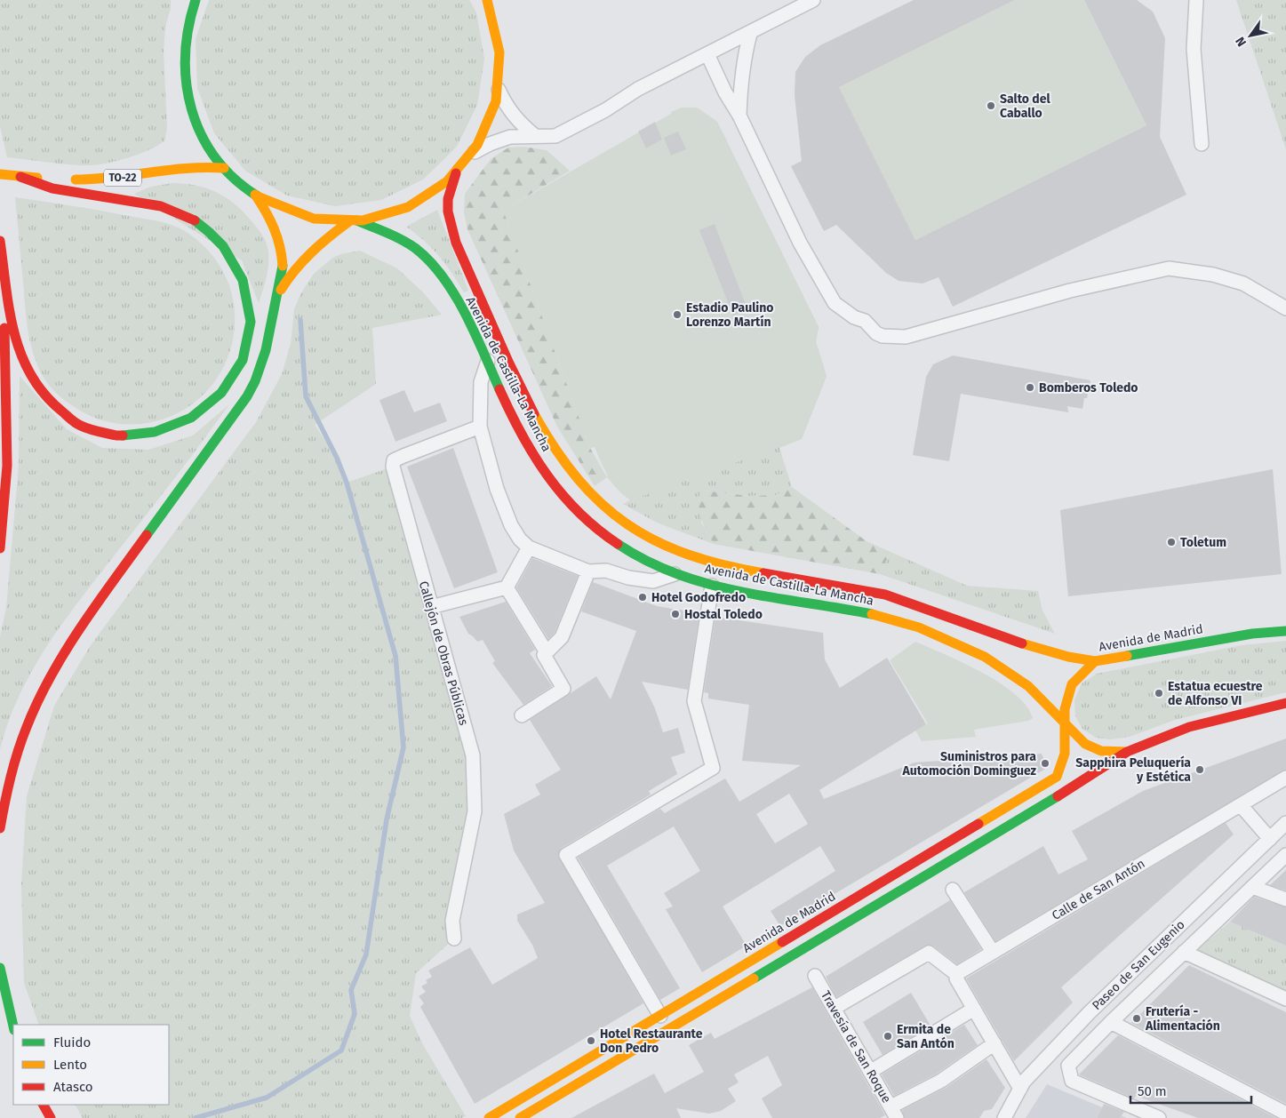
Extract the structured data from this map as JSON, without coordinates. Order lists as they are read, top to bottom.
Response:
{
  "streets": {
    "main road": ["TO-22", "Avenida de Castilla-La Mancha", "Avenida de Madrid"],
    "street": [
      "Callejón de Obras Públicas",
      "Calle de San Antón",
      "Paseo de San Eugenio",
      "Travesía de San Roque"
    ]
  },
  "crossings": [
    ["Avenida de Castilla-La Mancha", "Avenida de Madrid"]
  ],
  "places": [
    "Salto del Caballo",
    "Estadio Paulino Lorenzo Martín",
    "Bomberos Toledo",
    "Toletum",
    "Hotel Godofredo",
    "Hostal Toledo",
    "Estatua ecuestre de Alfonso VI",
    "Suministros para Automoción Dominguez",
    "Sapphira Peluquería y Estética",
    "Frutería - Alimentación",
    "Ermita de San Antón",
    "Hotel Restaurante Don Pedro"
  ],
  "legend": ["Fluido", "Lento", "Atasco"],
  "scale_bar": "50 m",
  "north": "bottom left"
}
